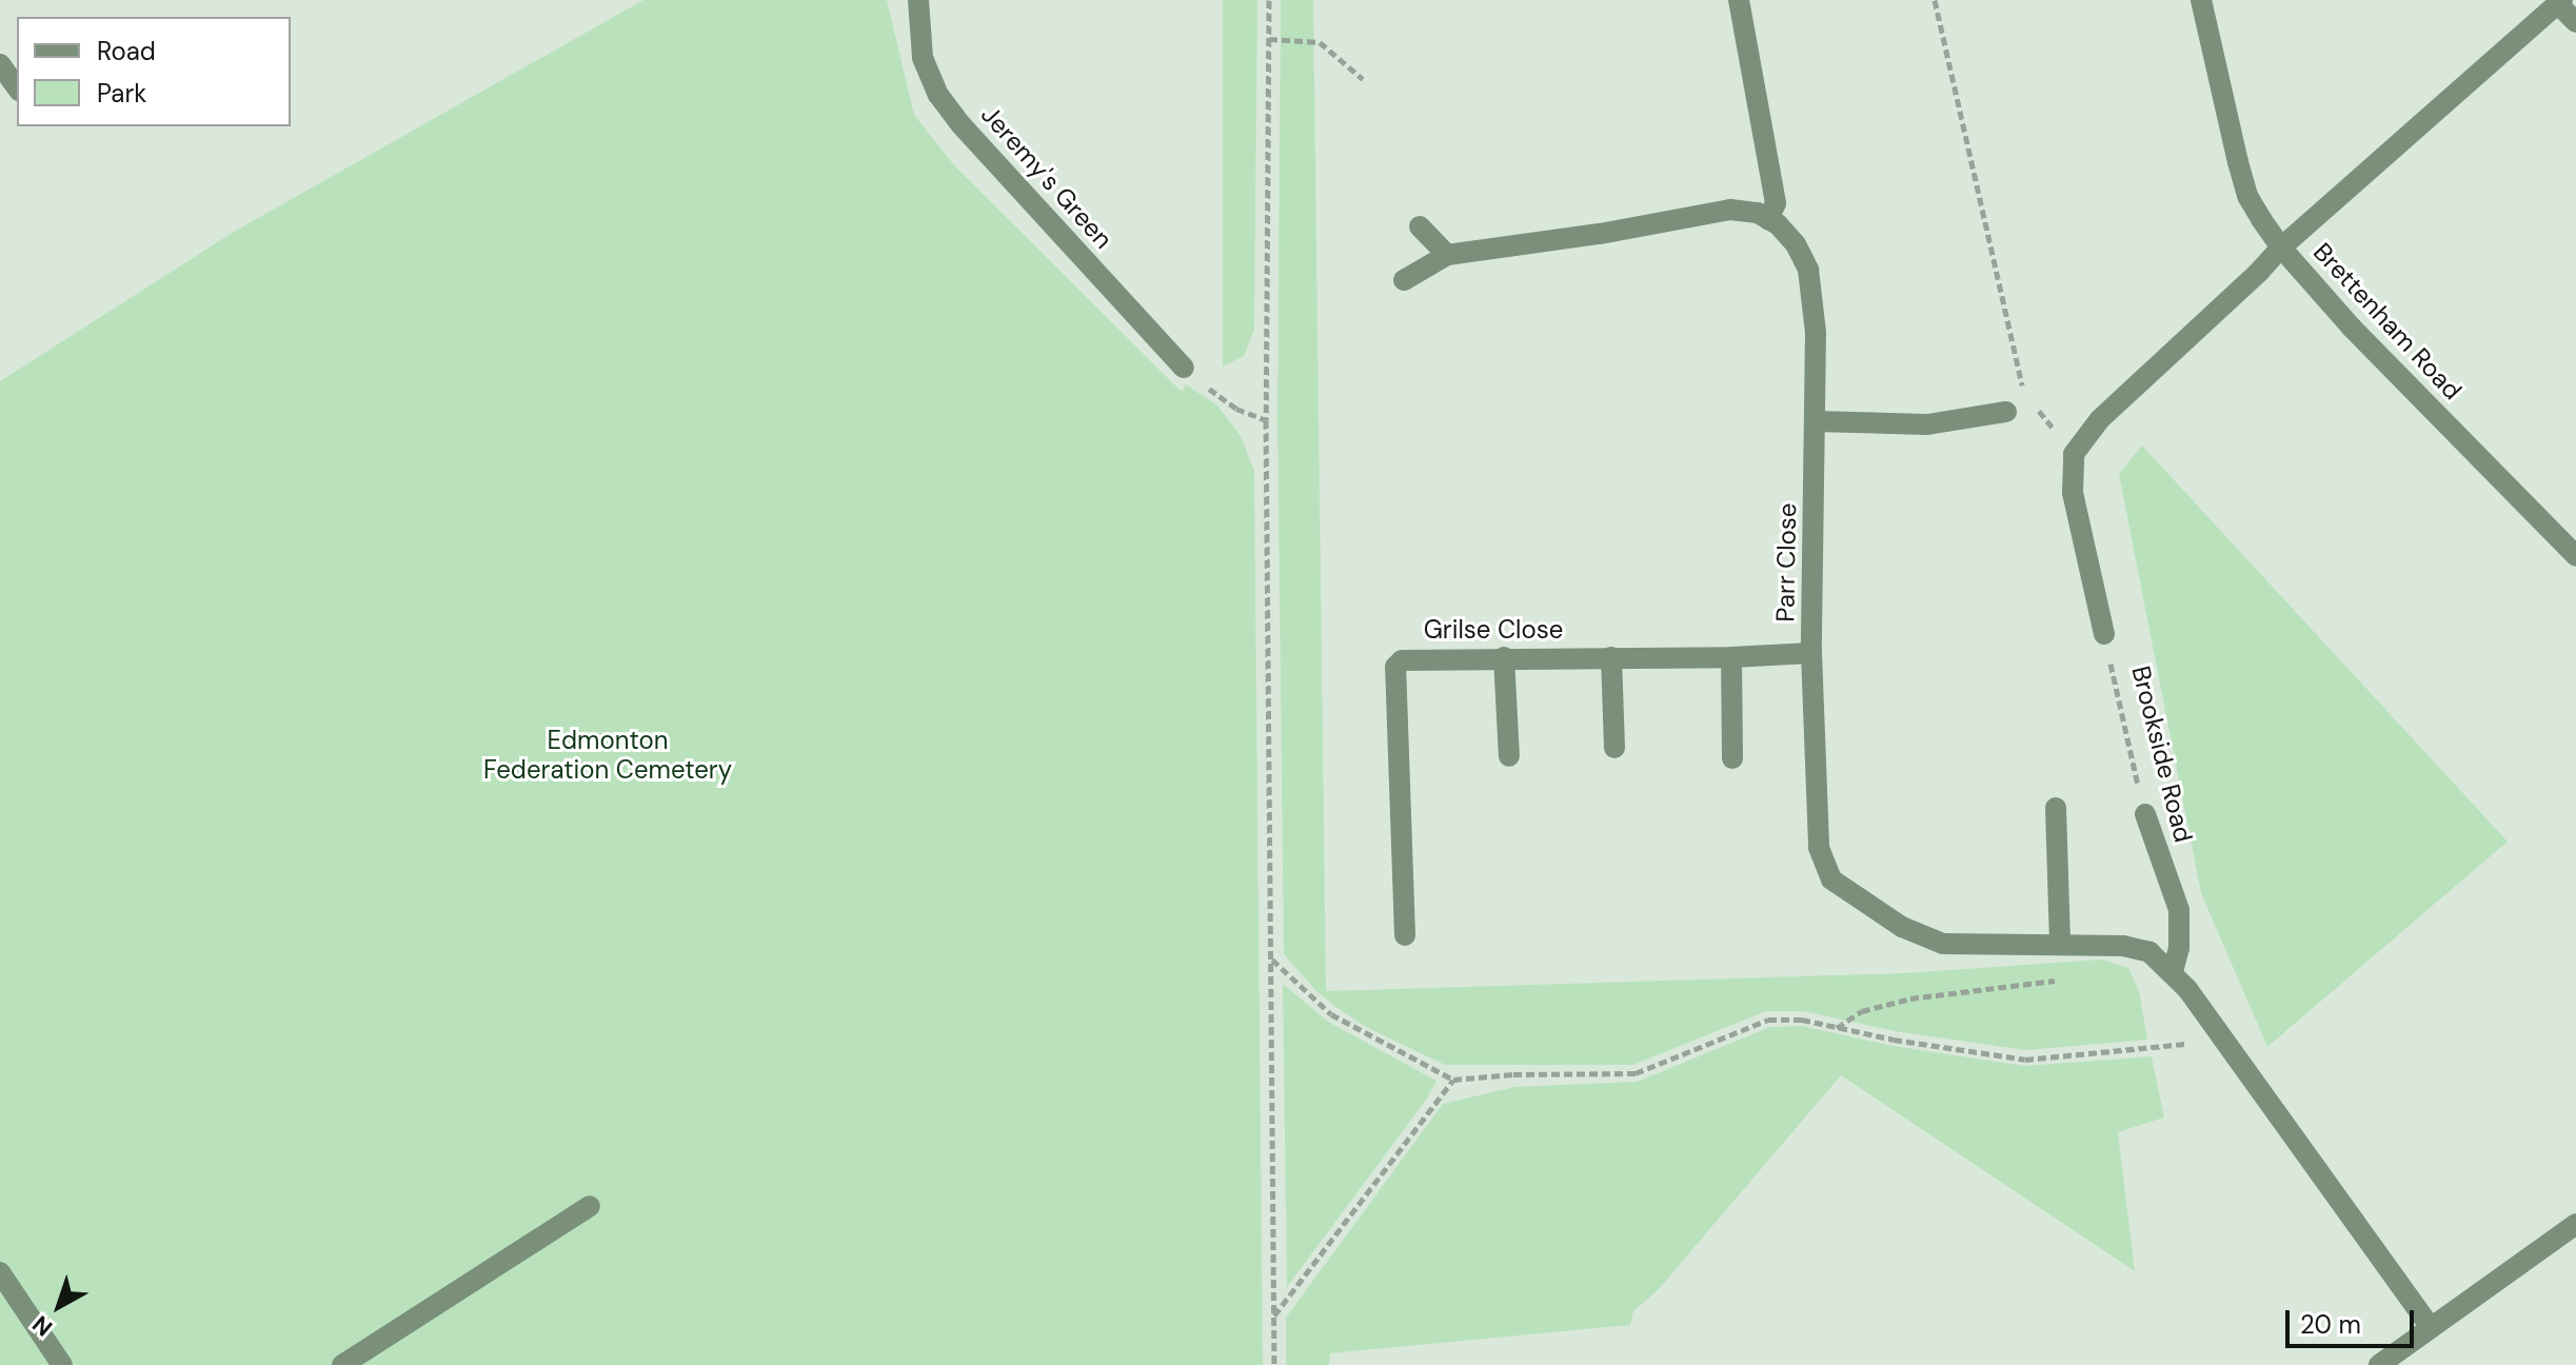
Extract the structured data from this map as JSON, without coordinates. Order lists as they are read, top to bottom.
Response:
{
  "streets": {
    "street": [
      "Jeremy's Green",
      "Brettenham Road",
      "Parr Close",
      "Grilse Close",
      "Brookside Road"
    ]
  },
  "crossings": [
    ["Parr Close", "Grilse Close"],
    ["Parr Close", "Brookside Road"]
  ],
  "parks": ["Edmonton Federation Cemetery"],
  "legend": ["Road", "Park"],
  "scale_bar": "20 m",
  "north": "bottom left"
}
